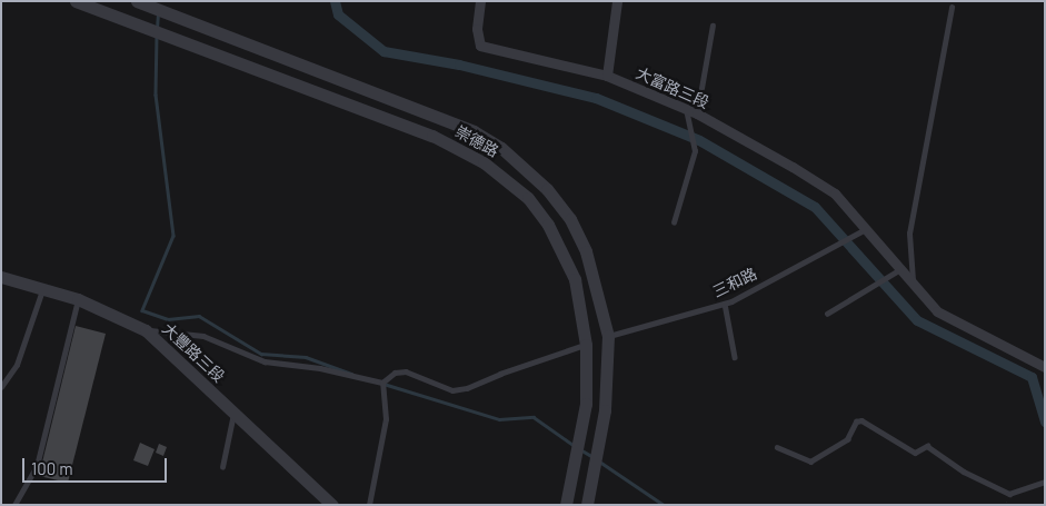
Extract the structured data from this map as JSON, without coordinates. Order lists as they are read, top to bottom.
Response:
{
  "streets": {
    "street": ["大富路三段", "崇德路", "大豐路三段"],
    "lane": ["三和路"]
  },
  "crossings": [
    ["大富路三段", "三和路"],
    ["崇德路", "三和路"]
  ],
  "scale_bar": "100 m"
}
